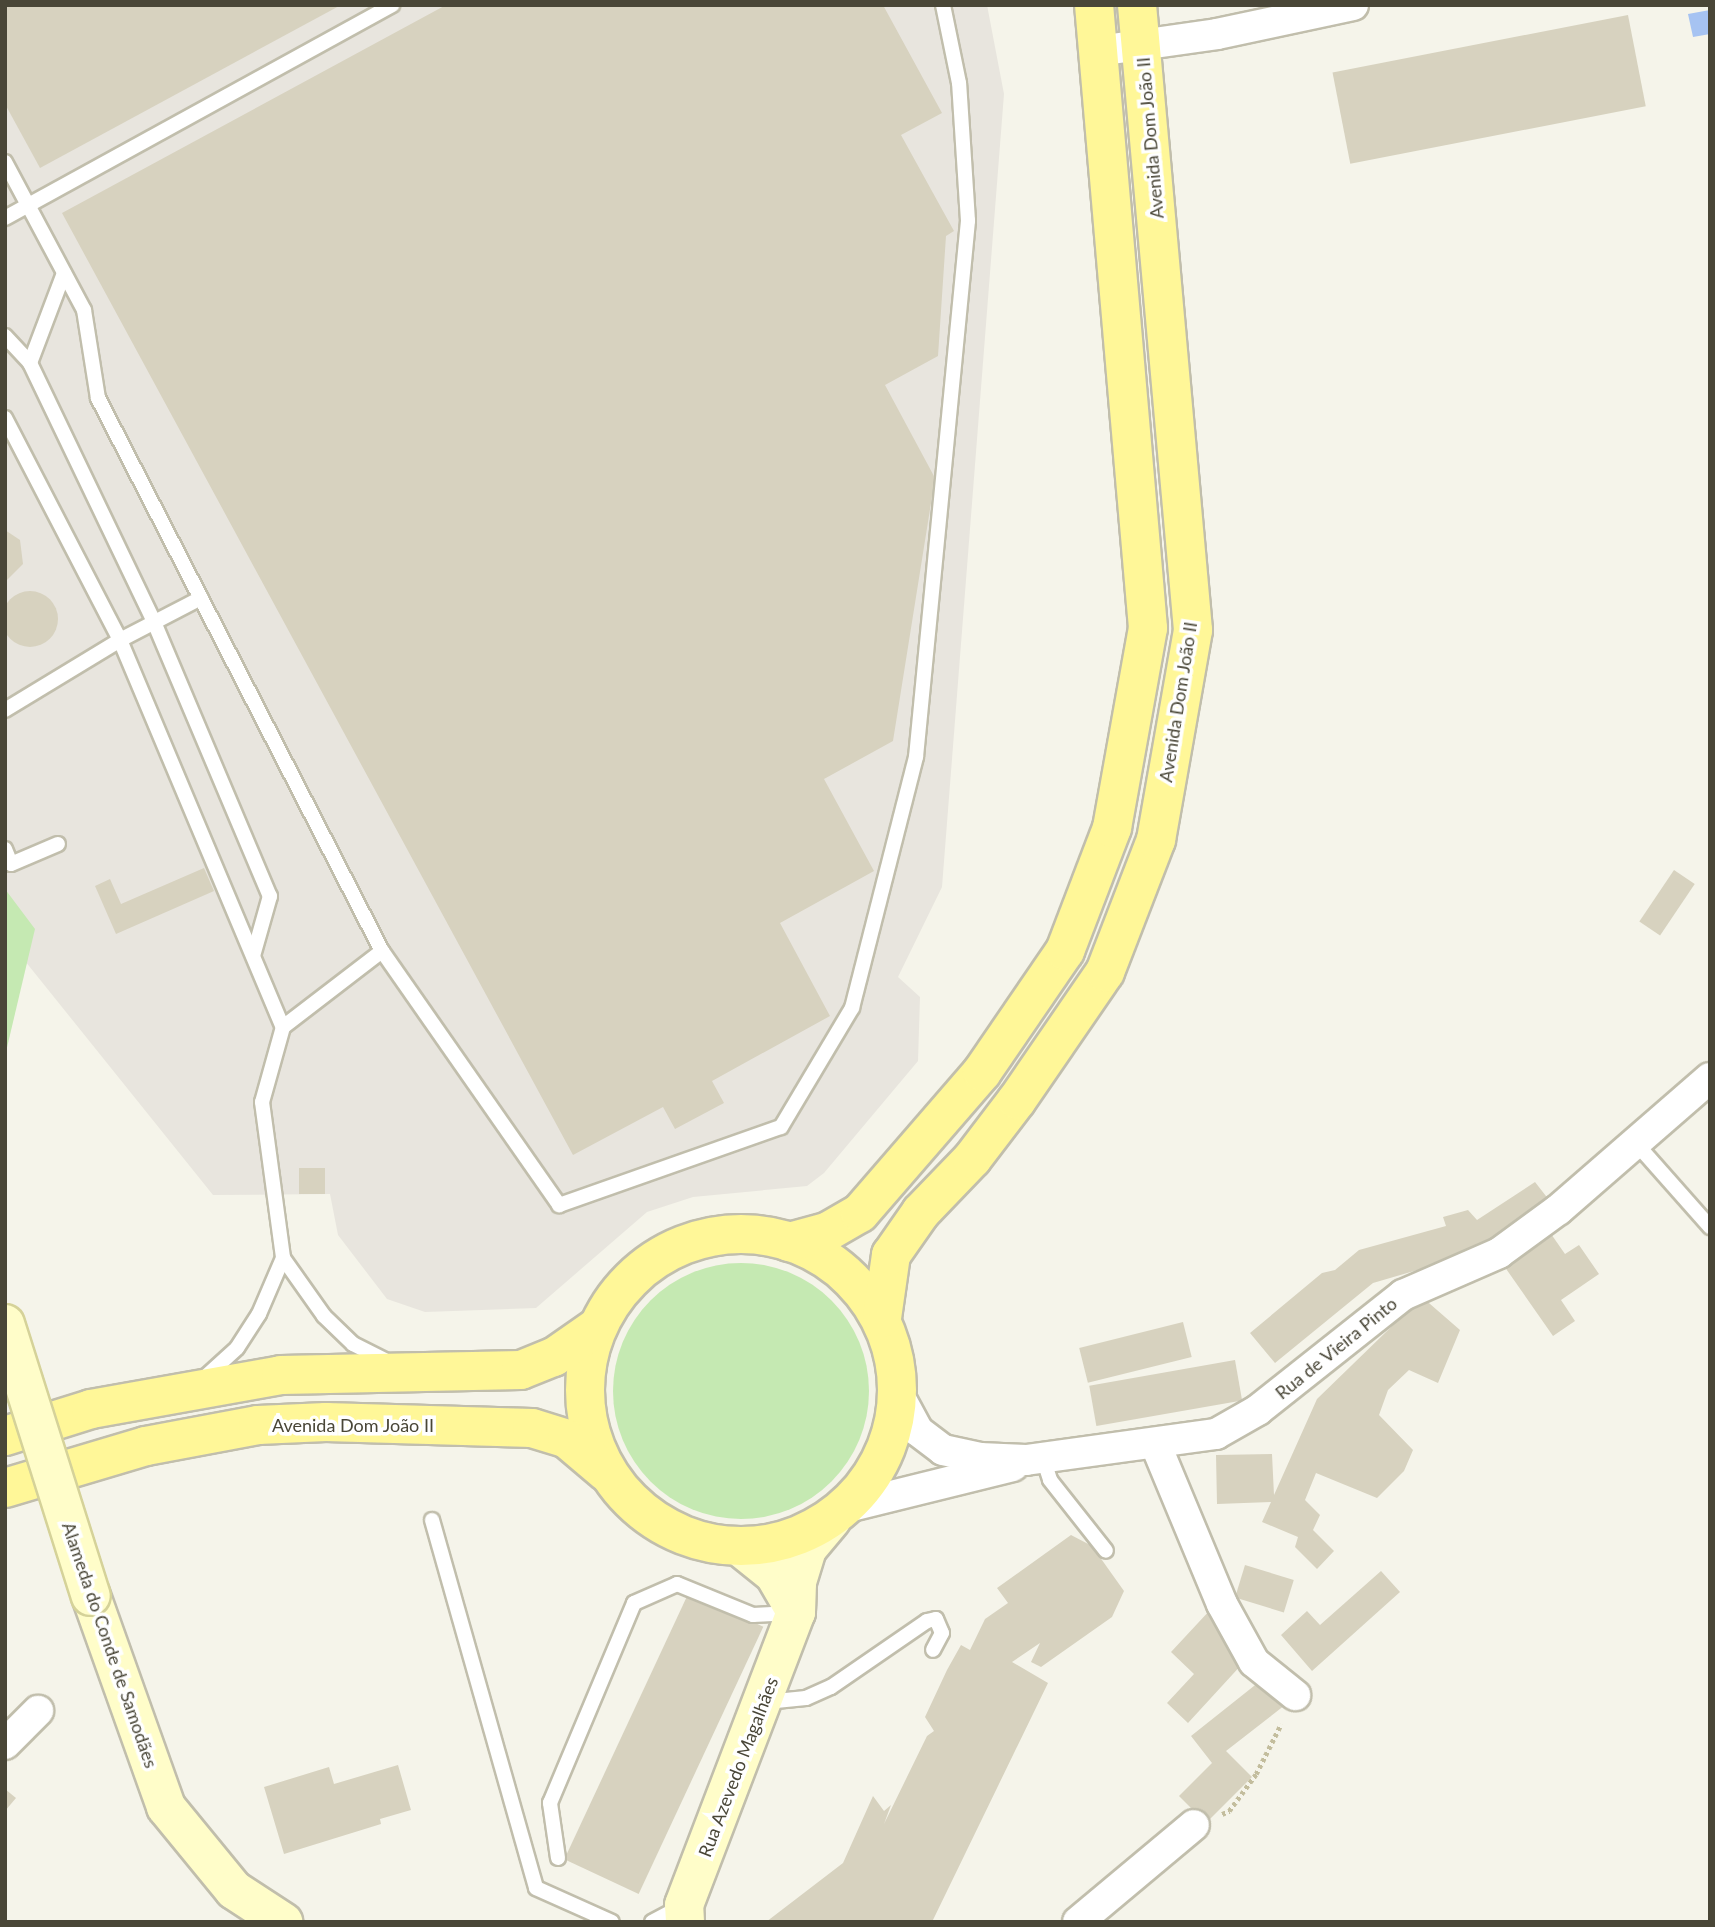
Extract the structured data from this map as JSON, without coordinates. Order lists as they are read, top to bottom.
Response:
{
  "streets": {
    "main road": ["Avenida Dom João II"],
    "street": ["Rua de Vieira Pinto", "Alameda do Conde de Samodães", "Rua Azevedo Magalhães"]
  },
  "crossings": [
    ["Rua de Vieira Pinto", "Rua Azevedo Magalhães"]
  ]
}
